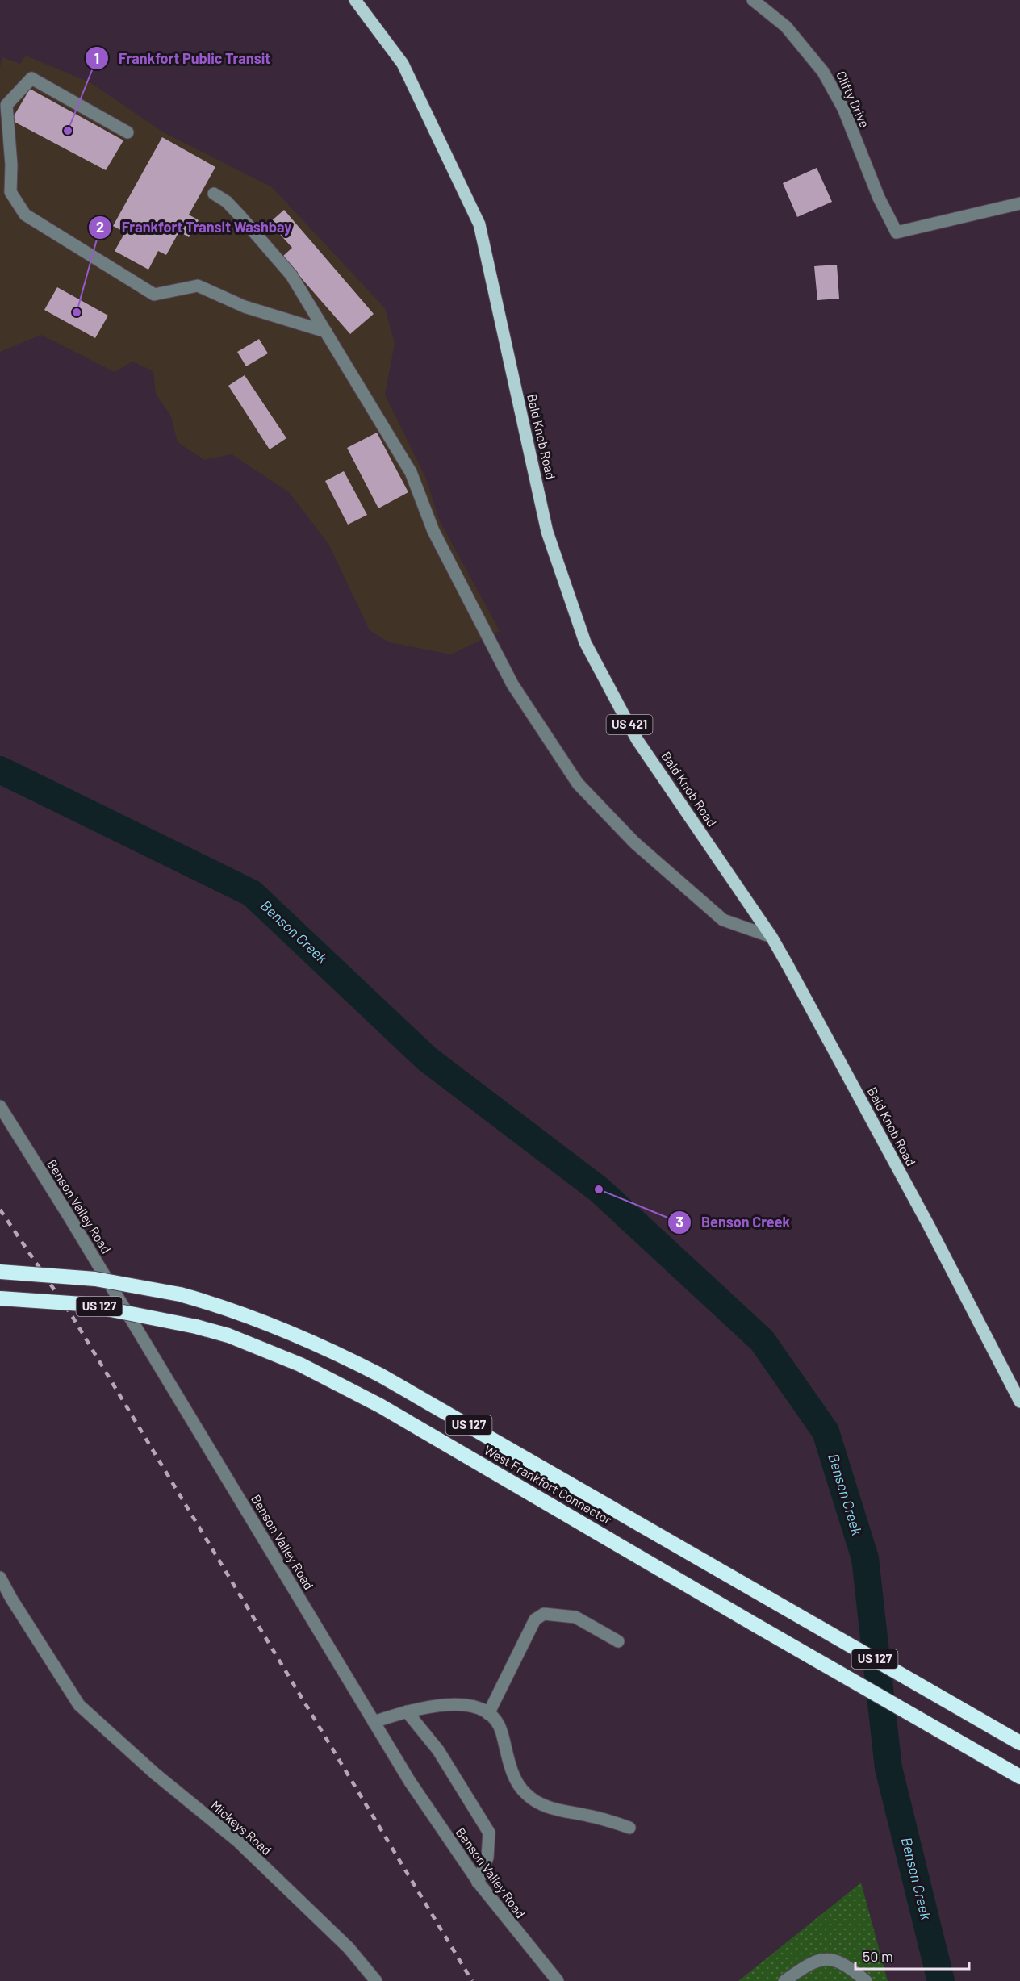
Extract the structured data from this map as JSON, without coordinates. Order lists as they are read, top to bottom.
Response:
{
  "streets": {
    "highway": ["US 127", "West Frankfort Connector"],
    "main road": ["Bald Knob Road", "US 421"],
    "street": ["Clifty Drive", "Benson Valley Road", "Mickeys Road"]
  },
  "water": ["Benson Creek"],
  "places": ["Frankfort Public Transit", "Frankfort Transit Washbay", "Benson Creek"],
  "scale_bar": "50 m"
}
